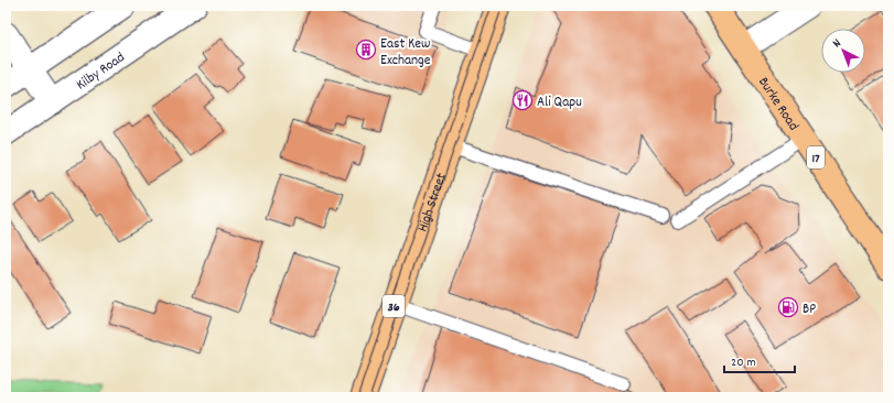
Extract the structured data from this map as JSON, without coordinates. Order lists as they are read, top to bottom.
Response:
{
  "streets": {
    "main road": [
      "Burke Road",
      "17",
      "High Street",
      "36"
    ],
    "street": ["Kilby Road"]
  },
  "places": {
    "building": ["East Kew Exchange"],
    "restaurant": ["Ali Qapu"],
    "fuel station": ["BP"]
  },
  "scale_bar": "20 m",
  "north": "top left"
}
